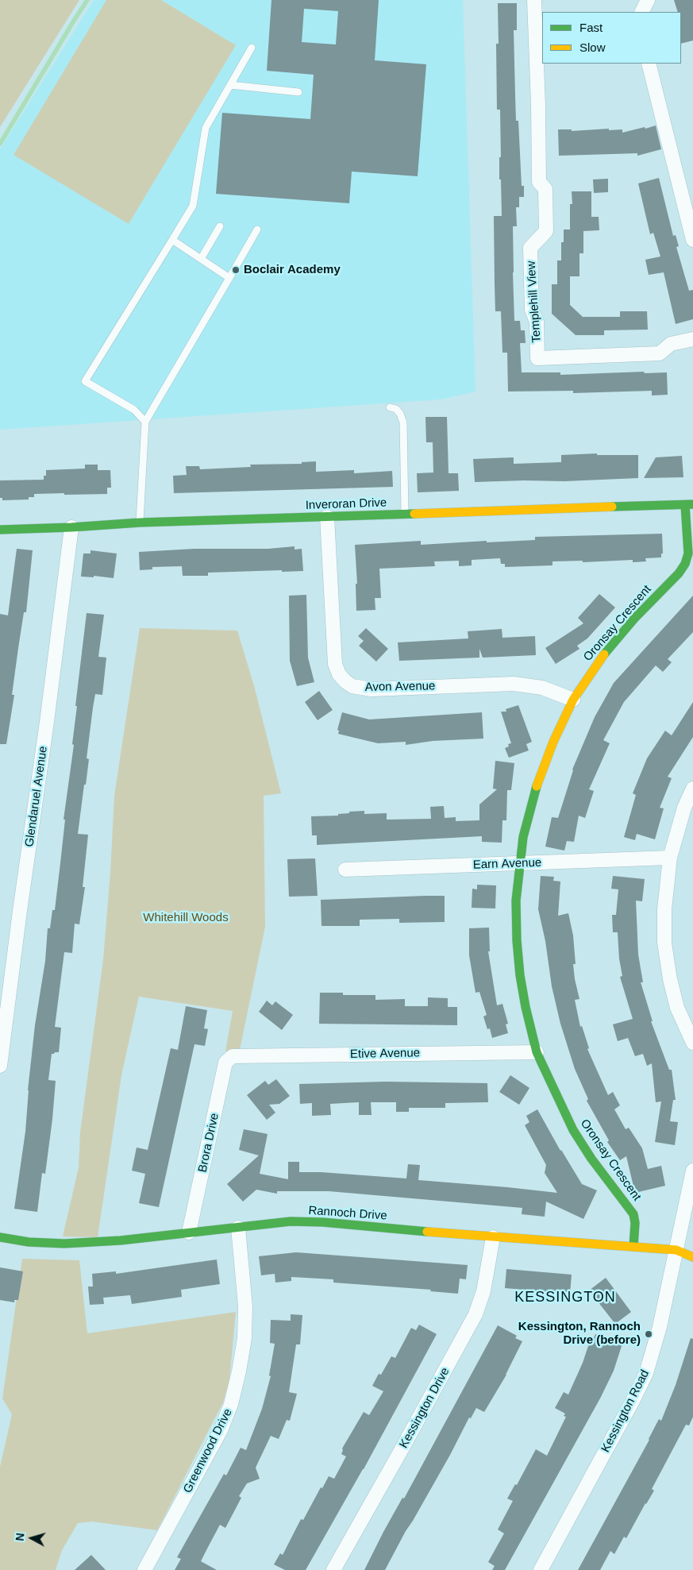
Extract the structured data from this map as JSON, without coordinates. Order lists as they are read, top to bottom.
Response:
{
  "streets": {
    "street": [
      "Templehill View",
      "Inveroran Drive",
      "Oronsay Crescent",
      "Avon Avenue",
      "Glendaruel Avenue",
      "Earn Avenue",
      "Etive Avenue",
      "Brora Drive",
      "Rannoch Drive",
      "Kessington Drive",
      "Kessington Road",
      "Greenwood Drive"
    ]
  },
  "crossings": [
    ["Inveroran Drive", "Oronsay Crescent"],
    ["Inveroran Drive", "Avon Avenue"],
    ["Inveroran Drive", "Glendaruel Avenue"],
    ["Oronsay Crescent", "Avon Avenue"],
    ["Oronsay Crescent", "Earn Avenue"],
    ["Oronsay Crescent", "Etive Avenue"],
    ["Oronsay Crescent", "Rannoch Drive"],
    ["Etive Avenue", "Brora Drive"],
    ["Brora Drive", "Rannoch Drive"],
    ["Rannoch Drive", "Kessington Drive"],
    ["Rannoch Drive", "Kessington Road"],
    ["Rannoch Drive", "Greenwood Drive"]
  ],
  "districts": ["KESSINGTON"],
  "parks": ["Whitehill Woods"],
  "places": ["Boclair Academy", "Kessington, Rannoch Drive (before)"],
  "legend": ["Fast", "Slow"],
  "north": "left"
}
